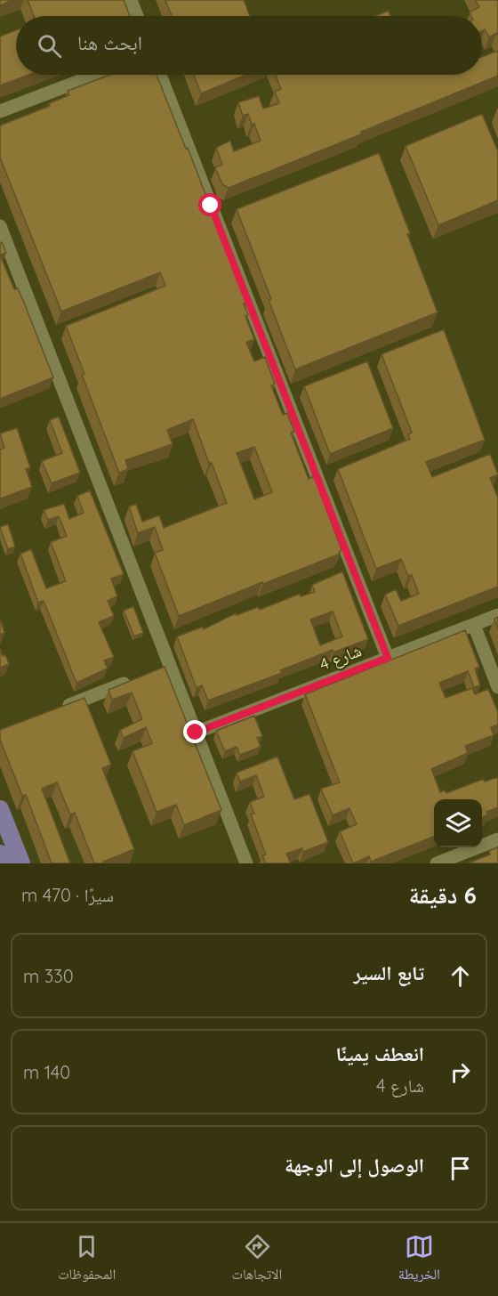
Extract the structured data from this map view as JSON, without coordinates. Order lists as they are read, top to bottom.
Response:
{
  "streets": {
    "street": ["شارع 4"]
  },
  "page": {
    "search": "ابحث هنا",
    "heading": ["6 دقيقة", "سيرًا · 470 m"],
    "list": [
      ["تابع السير", "330 m"],
      ["انعطف يمينًا", "شارع 4", "140 m"],
      "الوصول إلى الوجهة"
    ],
    "nav": ["الخريطة", "الاتجاهات", "المحفوظات"]
  }
}
